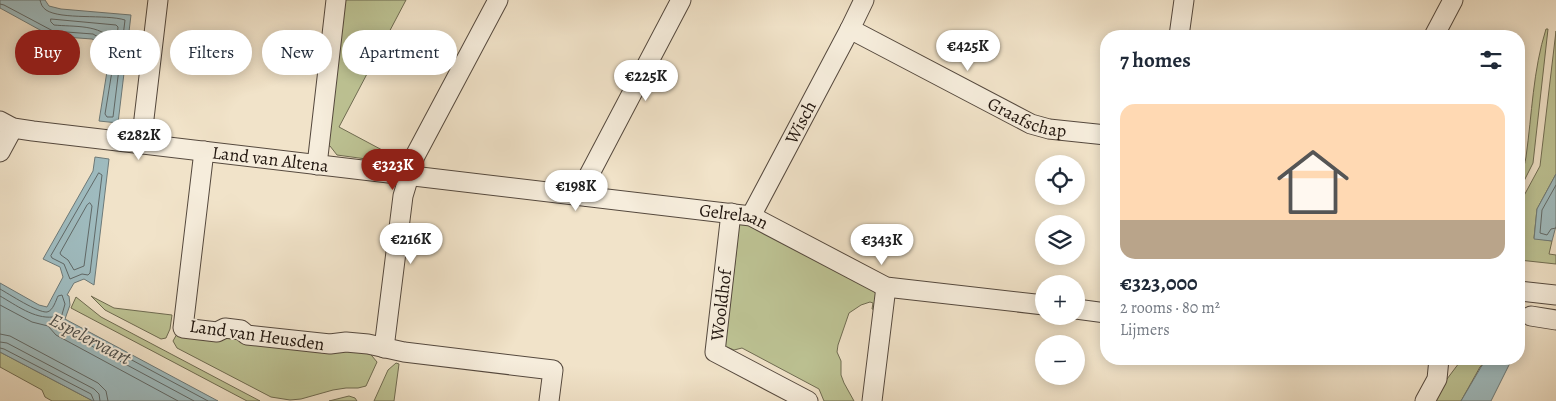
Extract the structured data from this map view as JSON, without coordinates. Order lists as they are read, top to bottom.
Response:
{
  "streets": {
    "street": [
      "Graafschap",
      "Wisch",
      "Land van Altena",
      "Gelrelaan",
      "Wooldhof",
      "Land van Heusden"
    ]
  },
  "crossings": [
    ["Graafschap", "Wisch"],
    ["Wisch", "Gelrelaan"],
    ["Land van Altena", "Gelrelaan"],
    ["Land van Altena", "Land van Heusden"],
    ["Gelrelaan", "Wooldhof"]
  ],
  "water": ["Espelervaart"],
  "page": {
    "price": [
      "€425K",
      "€225K",
      "€282K",
      "€323K",
      "€198K",
      "€216K",
      "€343K"
    ],
    "chip": [
      "Buy",
      "Rent",
      "Filters",
      "New",
      "Apartment"
    ],
    "heading": "7 homes",
    "list": [
      {
        "name": "€323,000",
        "note": "2 rooms · 80 m² · Lijmers"
      }
    ],
    "map_buttons": ["+", "−"]
  }
}
